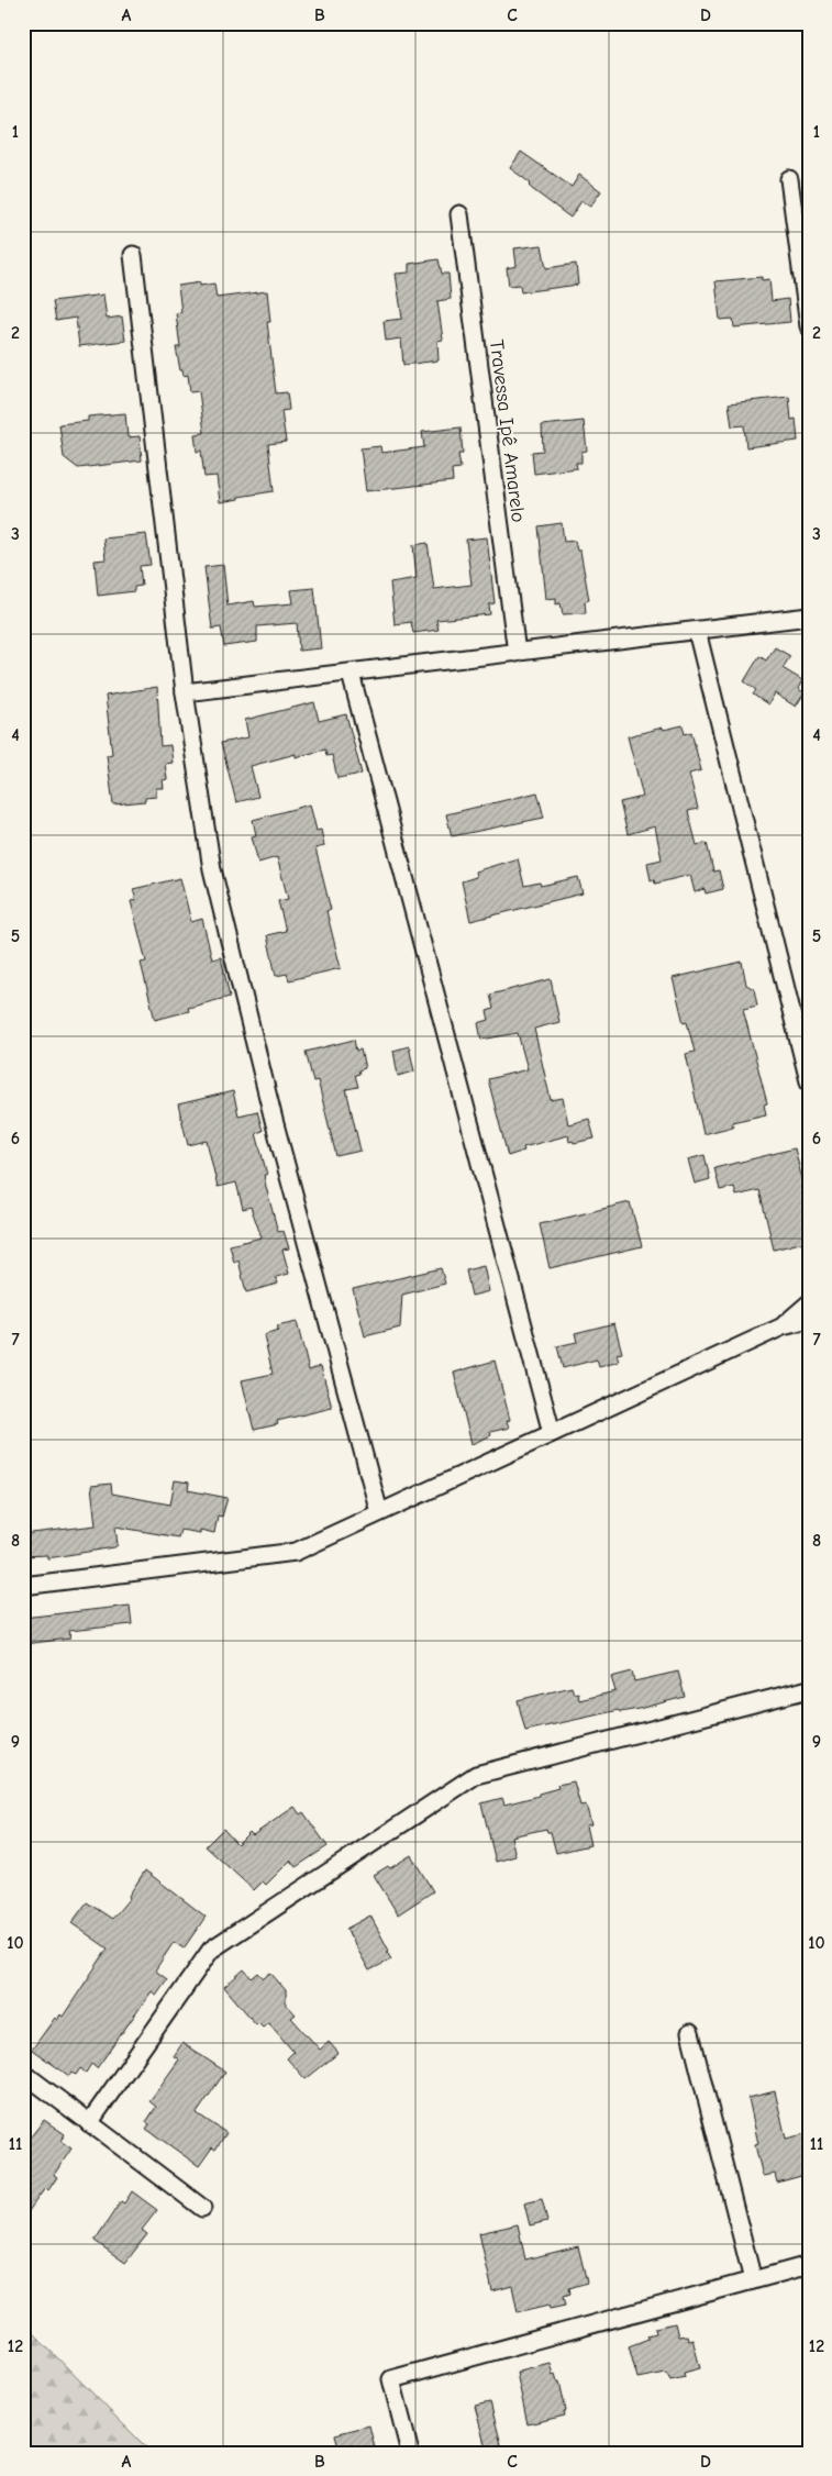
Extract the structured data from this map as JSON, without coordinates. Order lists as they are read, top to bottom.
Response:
{
  "streets": {
    "street": ["Travessa Ipê Amarelo"]
  },
  "grid": {
    "columns": [
      "A",
      "B",
      "C",
      "D"
    ],
    "rows": [
      "1",
      "2",
      "3",
      "4",
      "5",
      "6",
      "7",
      "8",
      "9",
      "10",
      "11",
      "12"
    ]
  }
}
